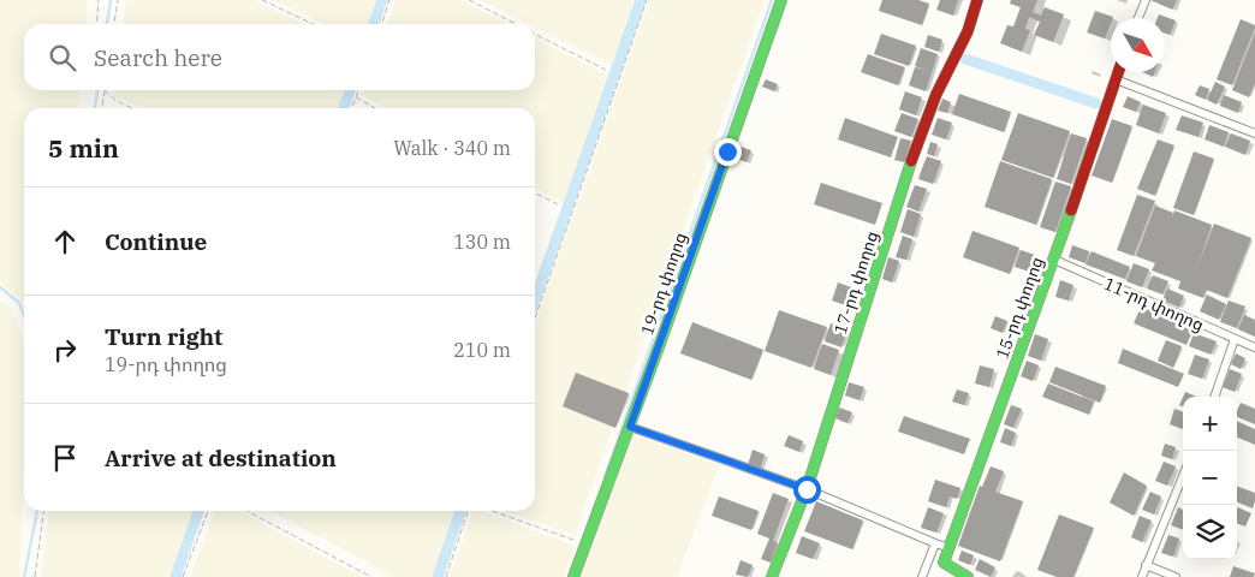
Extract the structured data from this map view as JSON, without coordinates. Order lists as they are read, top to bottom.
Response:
{
  "streets": {
    "street": [
      "17-րդ փողոց",
      "19-րդ փողոց",
      "11-րդ փողոց",
      "15-րդ փողոց"
    ]
  },
  "crossings": [
    ["11-րդ փողոց", "15-րդ փողոց"]
  ],
  "north": "bottom right",
  "page": {
    "search": "Search here",
    "heading": ["5 min", "Walk · 340 m"],
    "list": [
      ["Continue", "130 m"],
      ["Turn right", "19-րդ փողոց", "210 m"],
      "Arrive at destination"
    ],
    "map_buttons": ["+", "−"]
  }
}
